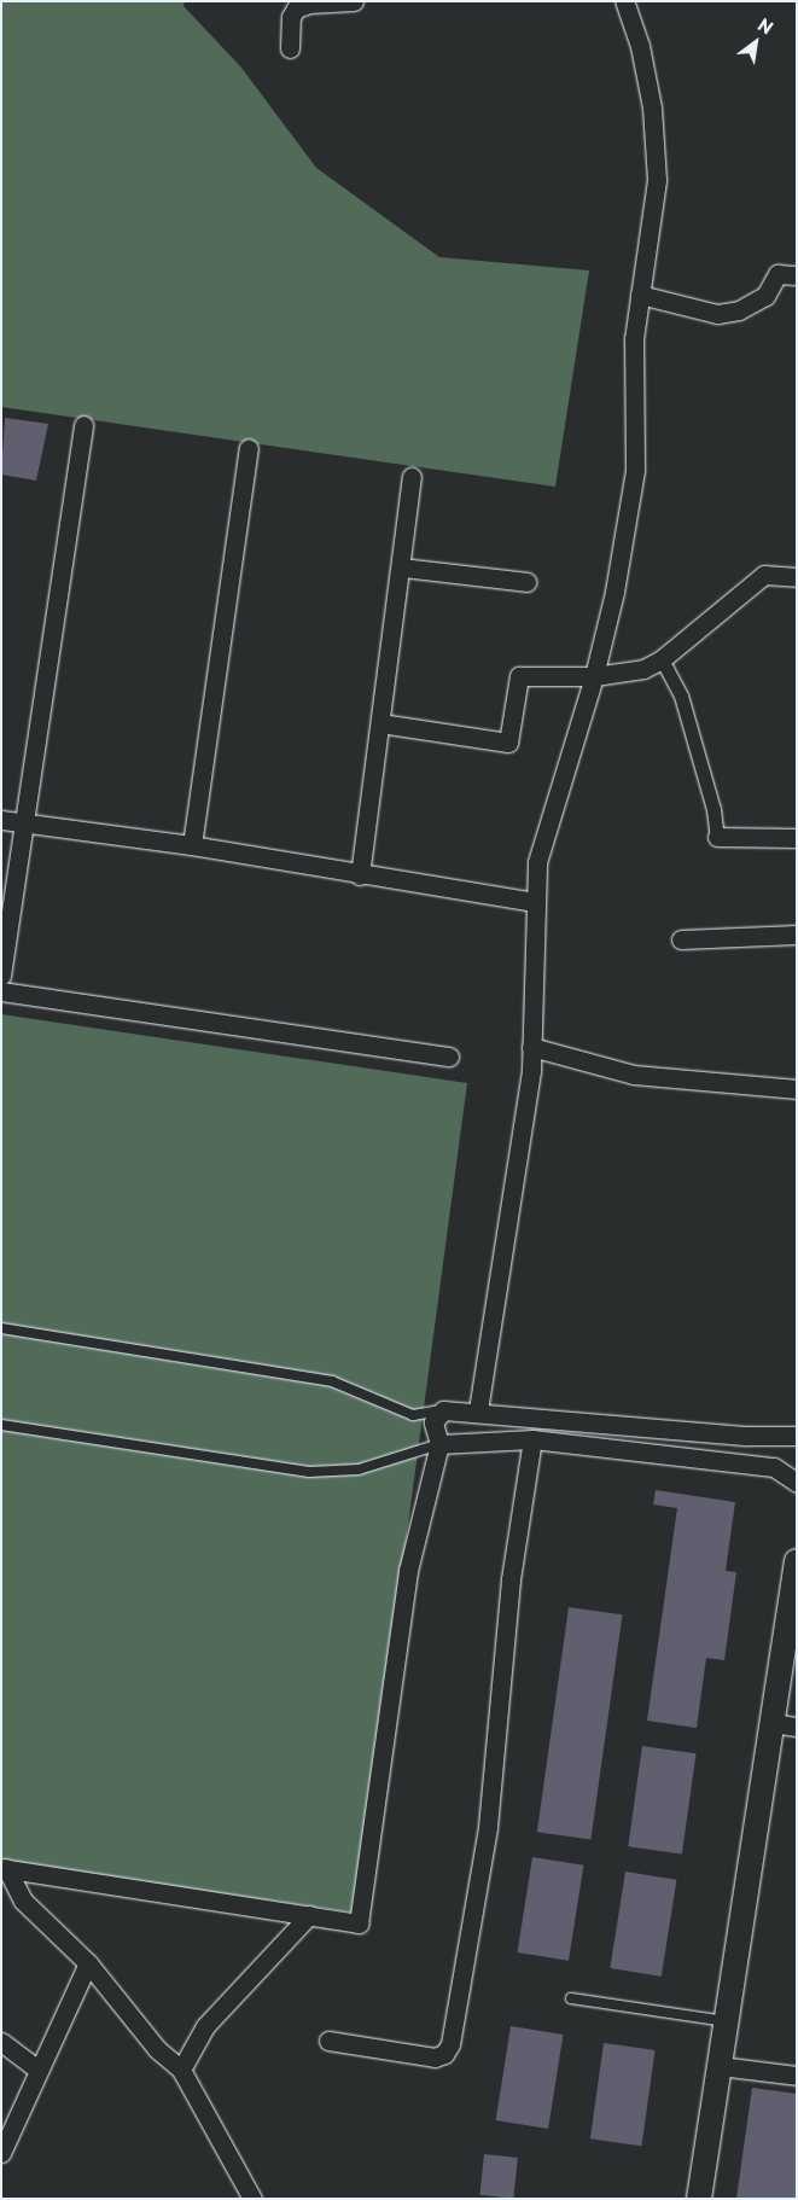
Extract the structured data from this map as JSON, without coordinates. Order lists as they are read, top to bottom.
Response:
{
  "north": "top right"
}
